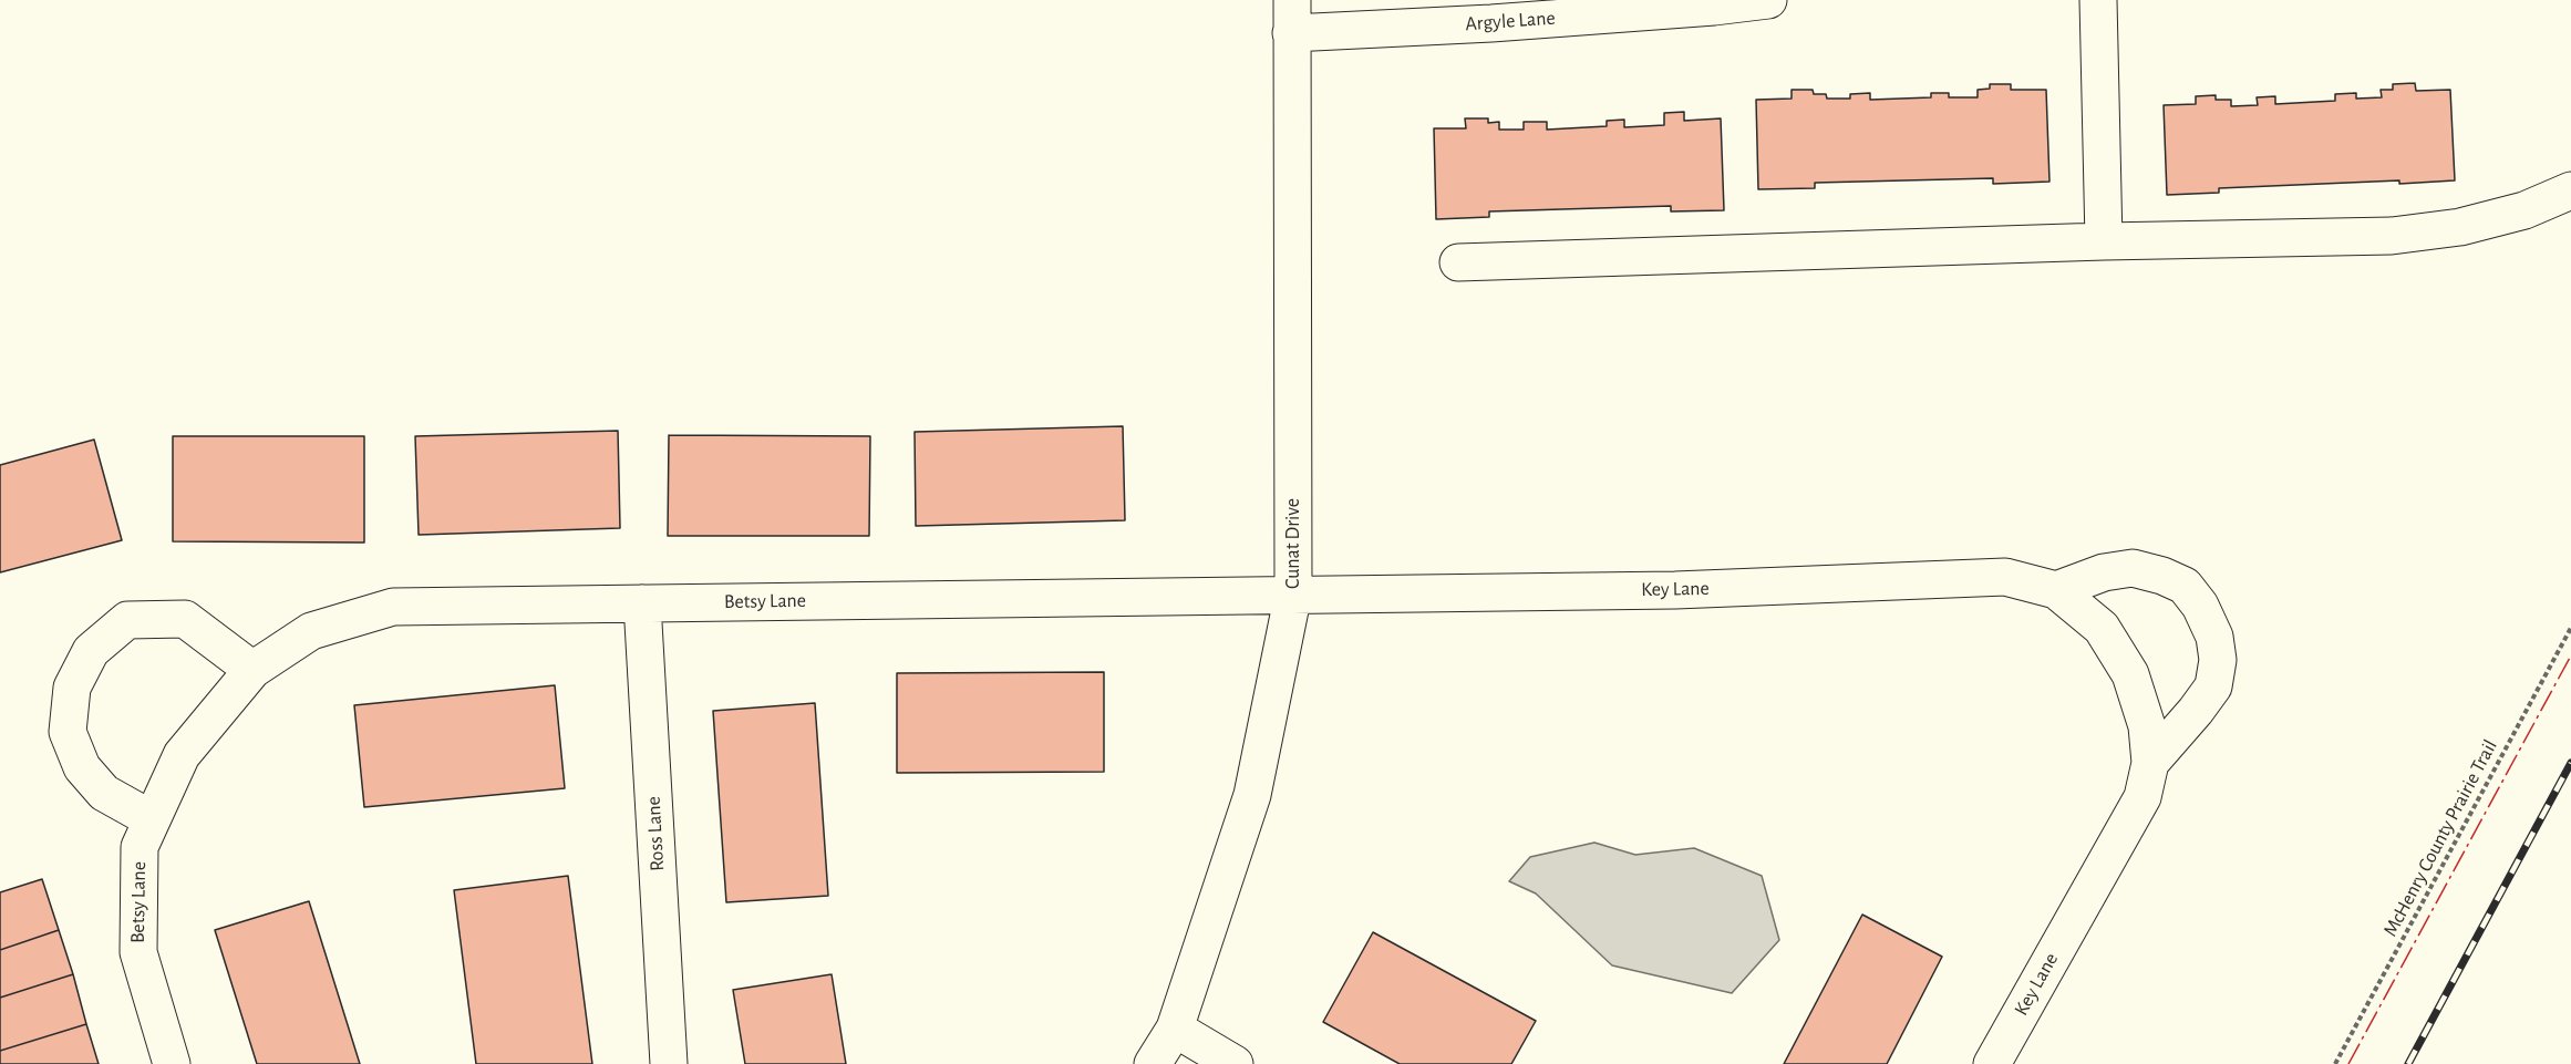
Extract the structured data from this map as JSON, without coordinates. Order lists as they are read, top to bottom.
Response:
{
  "streets": {
    "street": [
      "Argyle Lane",
      "Cunat Drive",
      "Key Lane",
      "Betsy Lane",
      "Ross Lane"
    ],
    "path": ["McHenry County Prairie Trail"]
  },
  "crossings": [
    ["Argyle Lane", "Cunat Drive"],
    ["Cunat Drive", "Key Lane"],
    ["Cunat Drive", "Betsy Lane"],
    ["Key Lane", "Betsy Lane"],
    ["Betsy Lane", "Ross Lane"]
  ]
}
